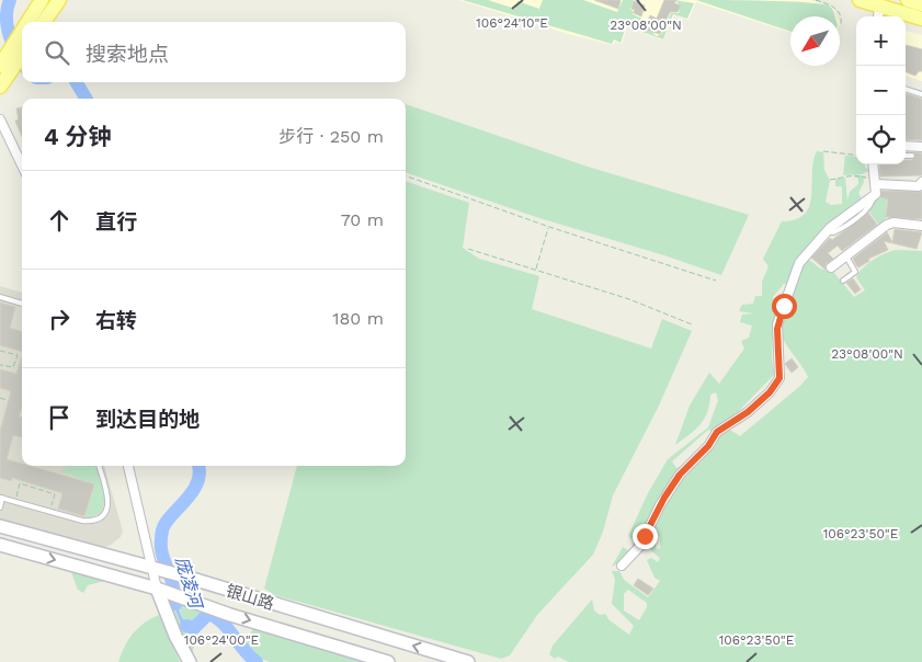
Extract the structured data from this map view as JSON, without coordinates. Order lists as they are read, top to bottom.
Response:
{
  "streets": {
    "main road": ["银山路"]
  },
  "water": ["庞凌河"],
  "north": "bottom left",
  "page": {
    "map_buttons": ["+", "−"],
    "search": "搜索地点",
    "heading": ["4 分钟", "步行 · 250 m"],
    "list": [
      ["直行", "70 m"],
      ["右转", "180 m"],
      "到达目的地"
    ]
  },
  "coordinates": [
    "106°24'10\"E",
    "23°08'00\"N",
    "106°23'50\"E",
    "106°24'00\"E"
  ]
}
